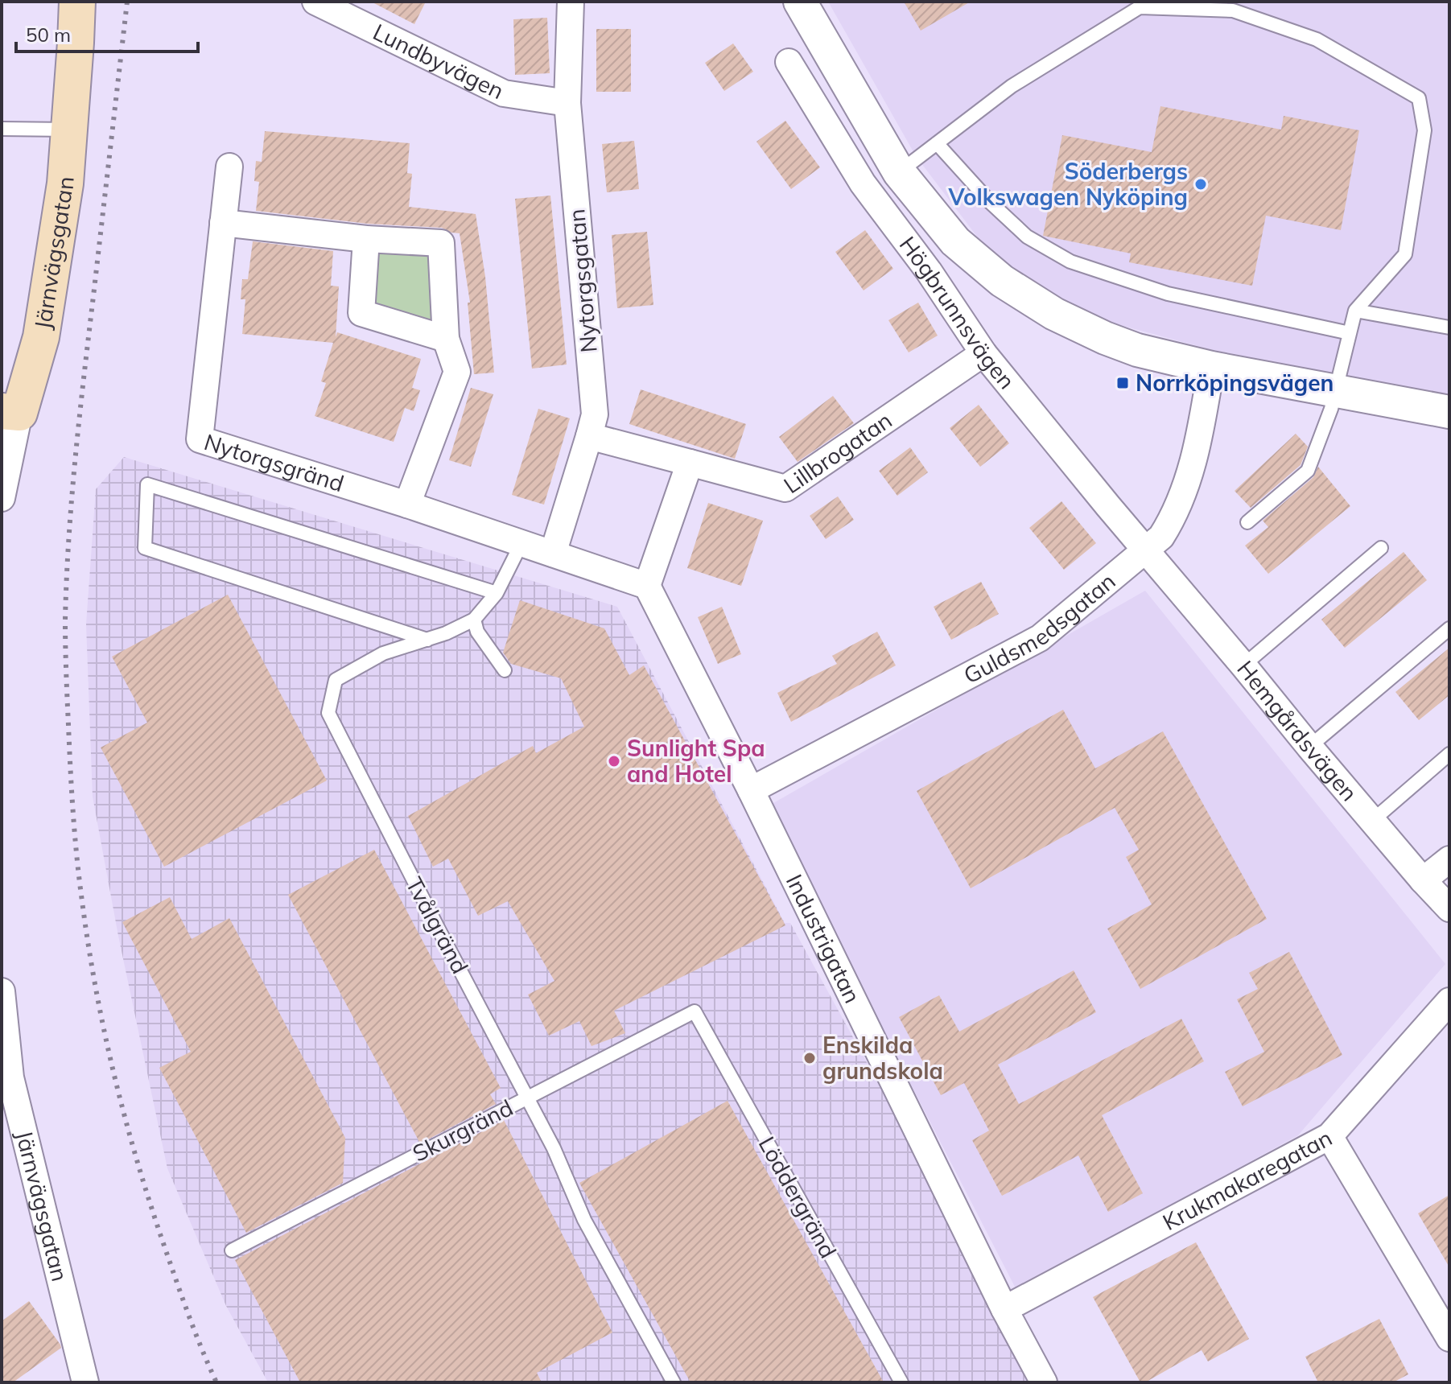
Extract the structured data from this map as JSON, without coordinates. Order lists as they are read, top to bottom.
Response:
{
  "streets": {
    "main road": ["Järnvägsgatan"],
    "street": [
      "Lundbyvägen",
      "Nytorgsgatan",
      "Högbrunnsvägen",
      "Lillbrogatan",
      "Nytorgsgränd",
      "Guldsmedsgatan",
      "Hemgårdsvägen",
      "Industrigatan",
      "Krukmakaregatan"
    ],
    "lane": ["Tvålgränd", "Skurgränd", "Löddergränd"]
  },
  "crossings": [
    ["Lundbyvägen", "Nytorgsgatan"],
    ["Nytorgsgatan", "Lillbrogatan"],
    ["Nytorgsgatan", "Nytorgsgränd"],
    ["Högbrunnsvägen", "Lillbrogatan"],
    ["Högbrunnsvägen", "Guldsmedsgatan"],
    ["Högbrunnsvägen", "Hemgårdsvägen"],
    ["Nytorgsgränd", "Tvålgränd"],
    ["Guldsmedsgatan", "Hemgårdsvägen"],
    ["Guldsmedsgatan", "Industrigatan"],
    ["Tvålgränd", "Skurgränd"],
    ["Industrigatan", "Krukmakaregatan"],
    ["Skurgränd", "Löddergränd"]
  ],
  "places": {
    "other": ["Söderbergs Volkswagen Nyköping", "Sunlight Spa and Hotel", "Enskilda grundskola"],
    "transit": ["Norrköpingsvägen"]
  },
  "scale_bar": "50 m"
}
